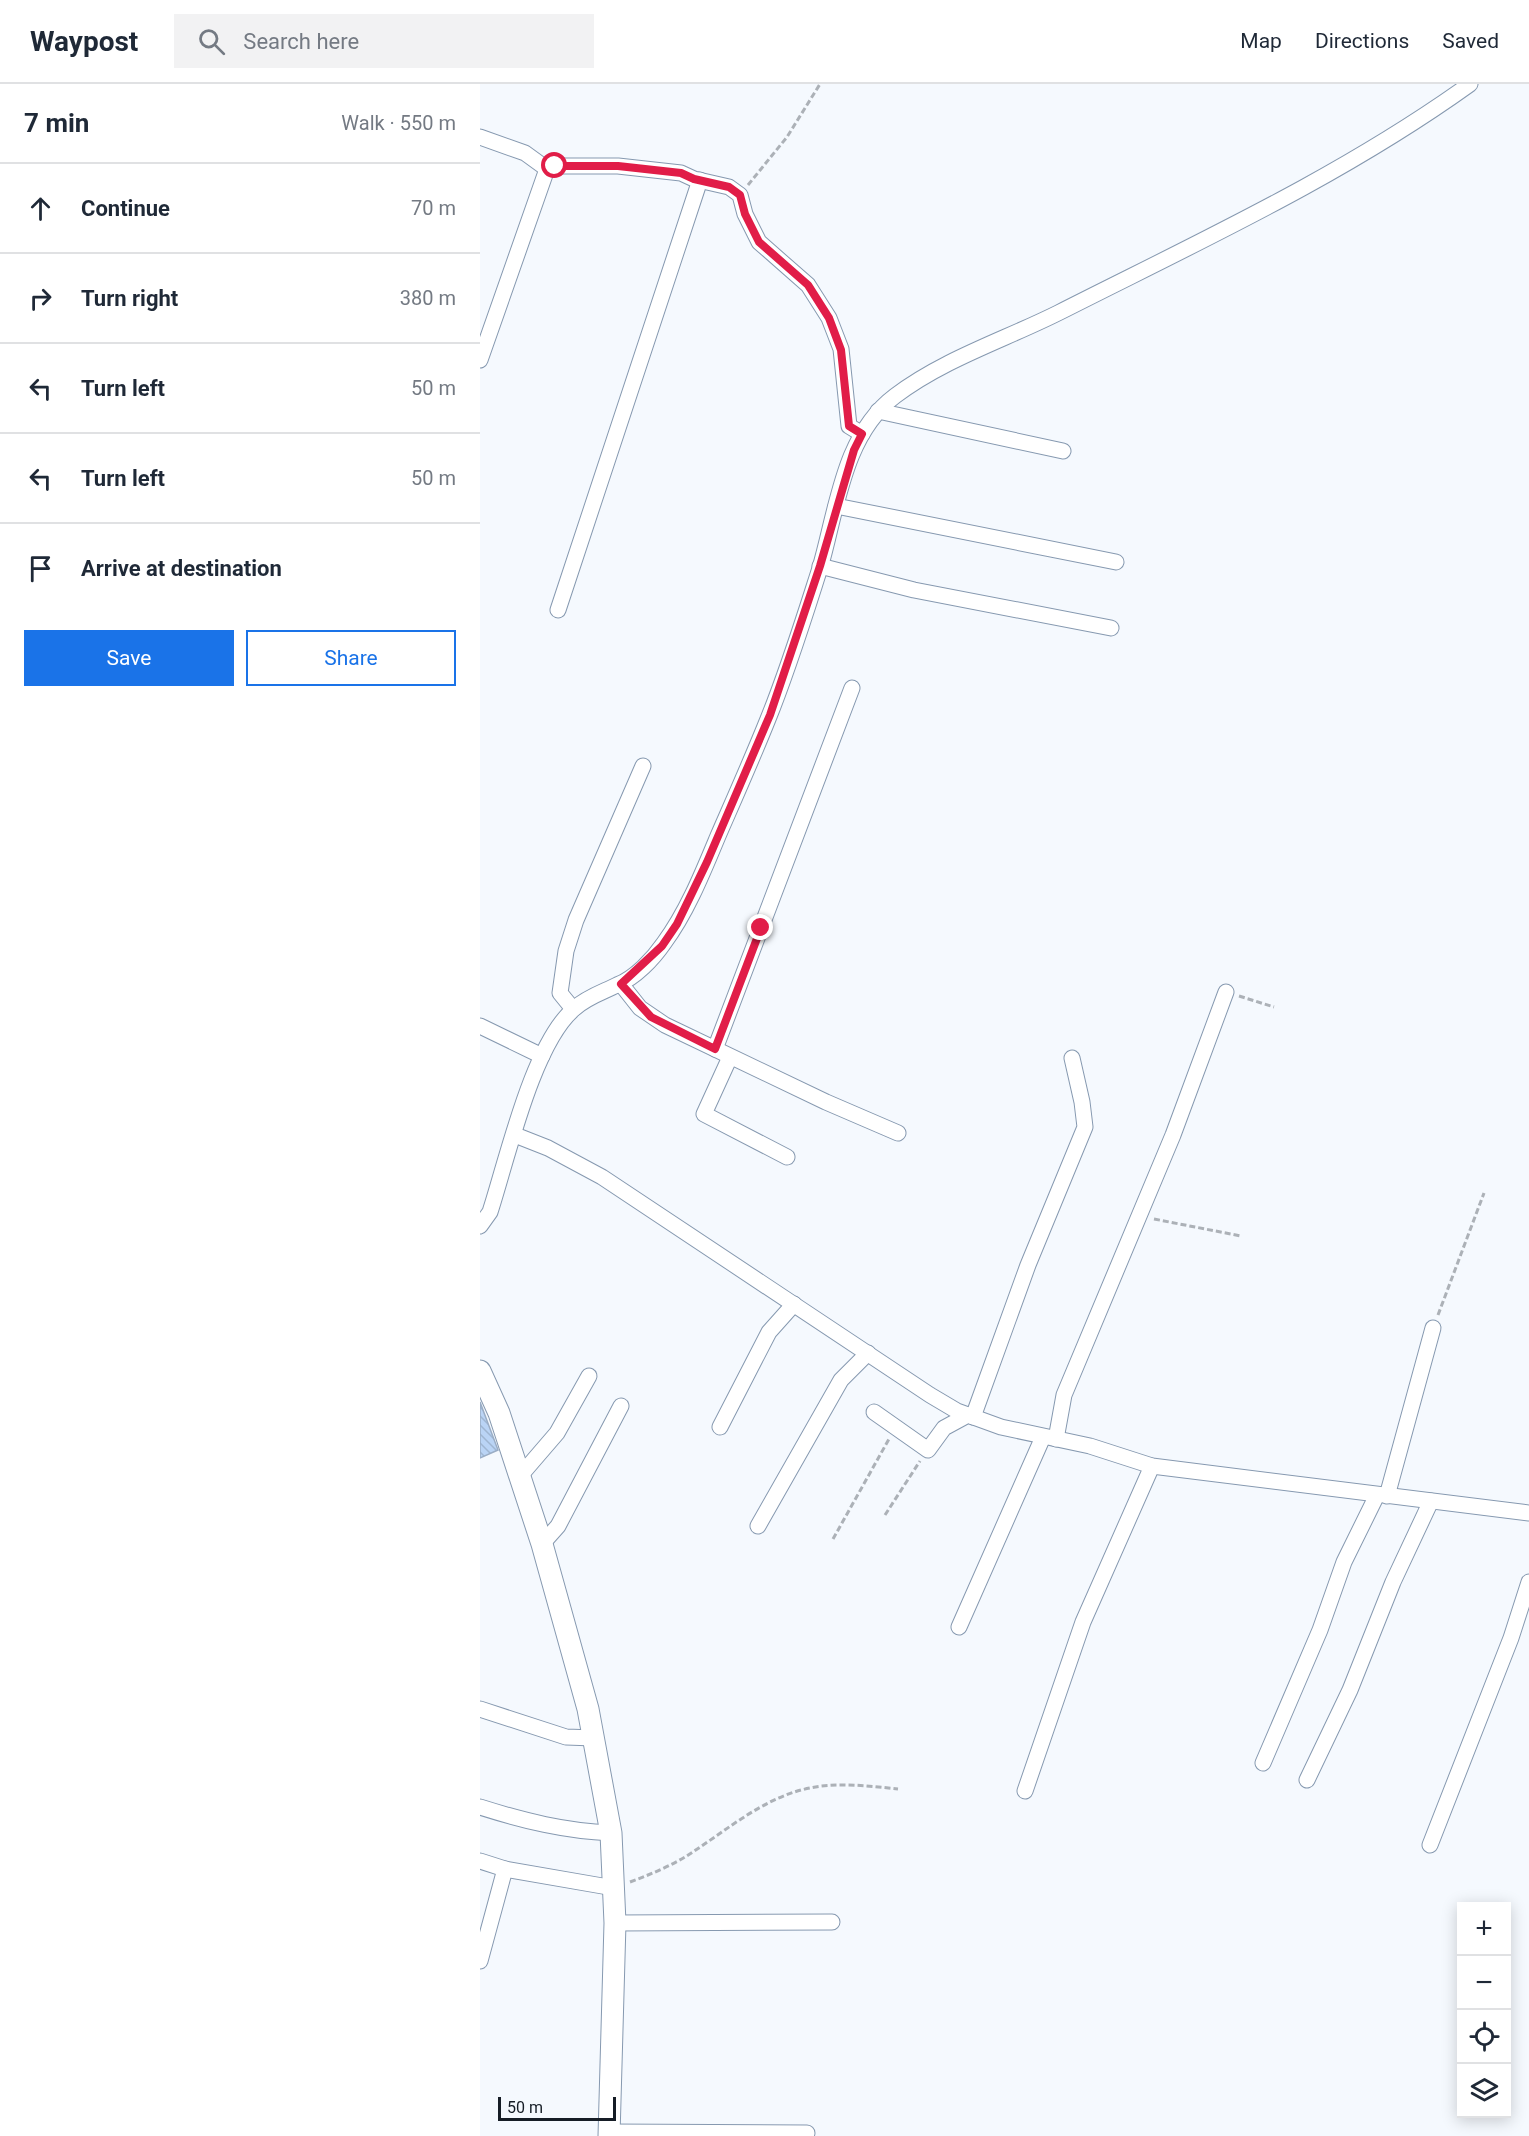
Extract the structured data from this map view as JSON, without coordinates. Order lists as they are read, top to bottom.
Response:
{
  "scale_bar": "50 m",
  "page": {
    "header": "Waypost",
    "search": "Search here",
    "nav": ["Map", "Directions", "Saved"],
    "heading": ["7 min", "Walk · 550 m"],
    "list": [
      ["Continue", "70 m"],
      ["Turn right", "380 m"],
      ["Turn left", "50 m"],
      ["Turn left", "50 m"],
      "Arrive at destination"
    ],
    "buttons": ["Save", "Share"],
    "map_buttons": ["+", "−"],
    "scale": "50 m"
  }
}
